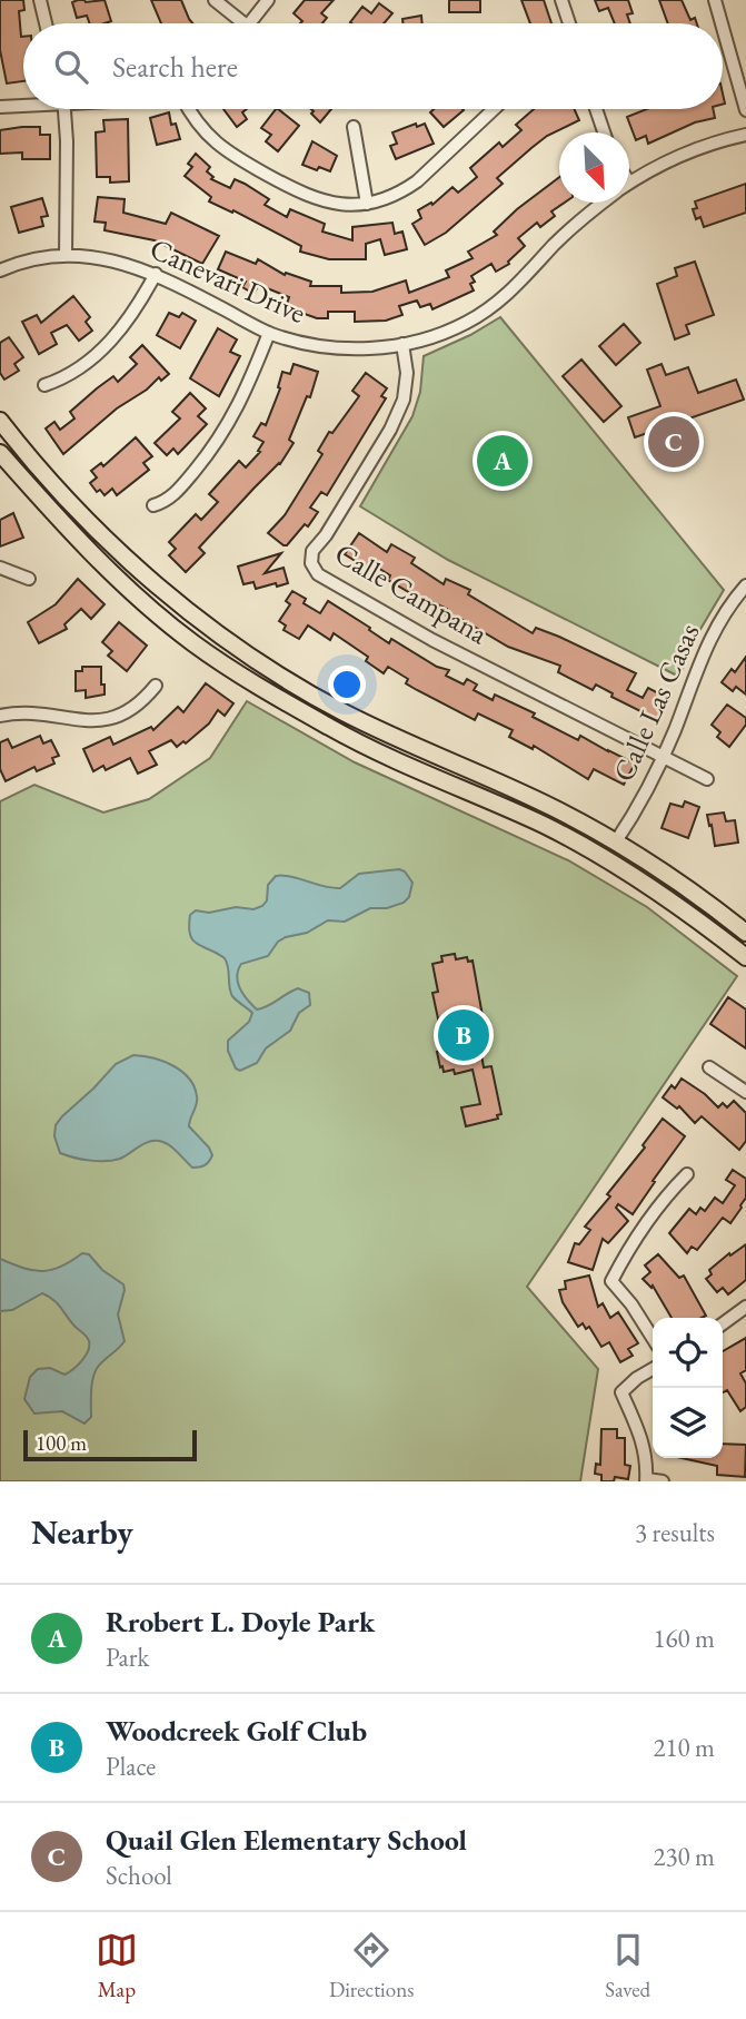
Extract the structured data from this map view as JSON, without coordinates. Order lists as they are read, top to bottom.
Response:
{
  "streets": {
    "street": ["Canevari Drive", "Calle Campana", "Calle Las Casas"]
  },
  "crossings": [
    ["Canevari Drive", "Calle Campana"],
    ["Calle Campana", "Calle Las Casas"]
  ],
  "scale_bar": "100 m",
  "north": "bottom right",
  "page": {
    "search": "Search here",
    "pins": ["C", "A", "B"],
    "scale": "100 m",
    "heading": ["Nearby", "3 results"],
    "list": [
      {
        "mark": "A",
        "name": "Rrobert L. Doyle Park",
        "note": "Park",
        "value": "160 m"
      },
      {
        "mark": "B",
        "name": "Woodcreek Golf Club",
        "note": "Place",
        "value": "210 m"
      },
      {
        "mark": "C",
        "name": "Quail Glen Elementary School",
        "note": "School",
        "value": "230 m"
      }
    ],
    "nav": ["Map", "Directions", "Saved"]
  }
}
